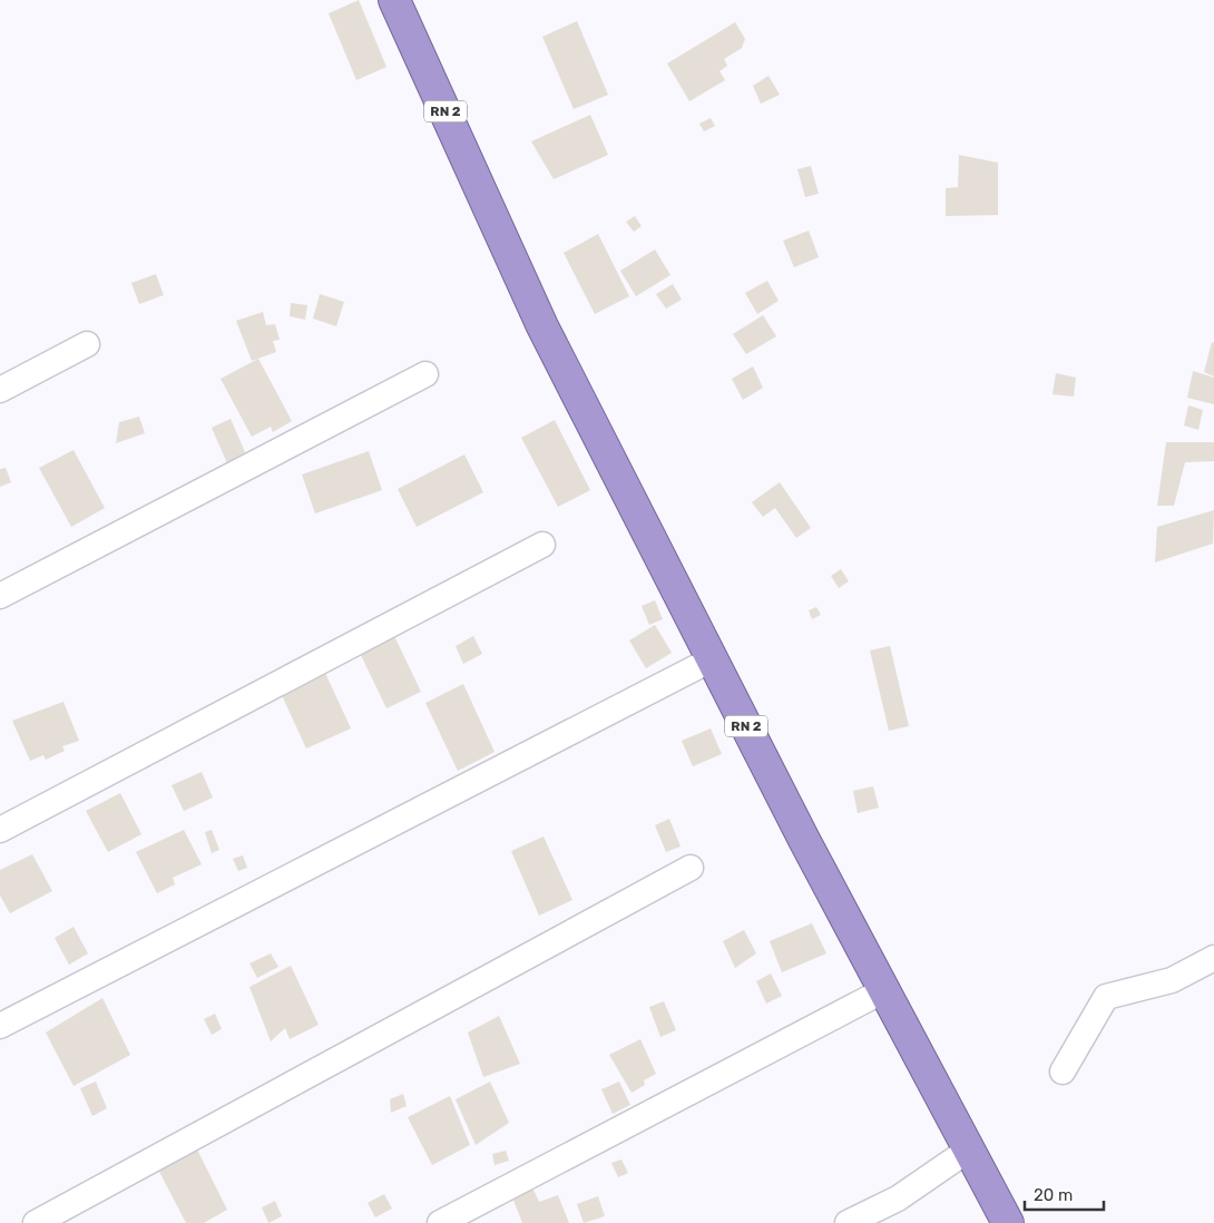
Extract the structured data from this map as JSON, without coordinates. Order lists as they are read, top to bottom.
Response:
{
  "streets": {
    "highway": ["RN 2"]
  },
  "scale_bar": "20 m"
}
